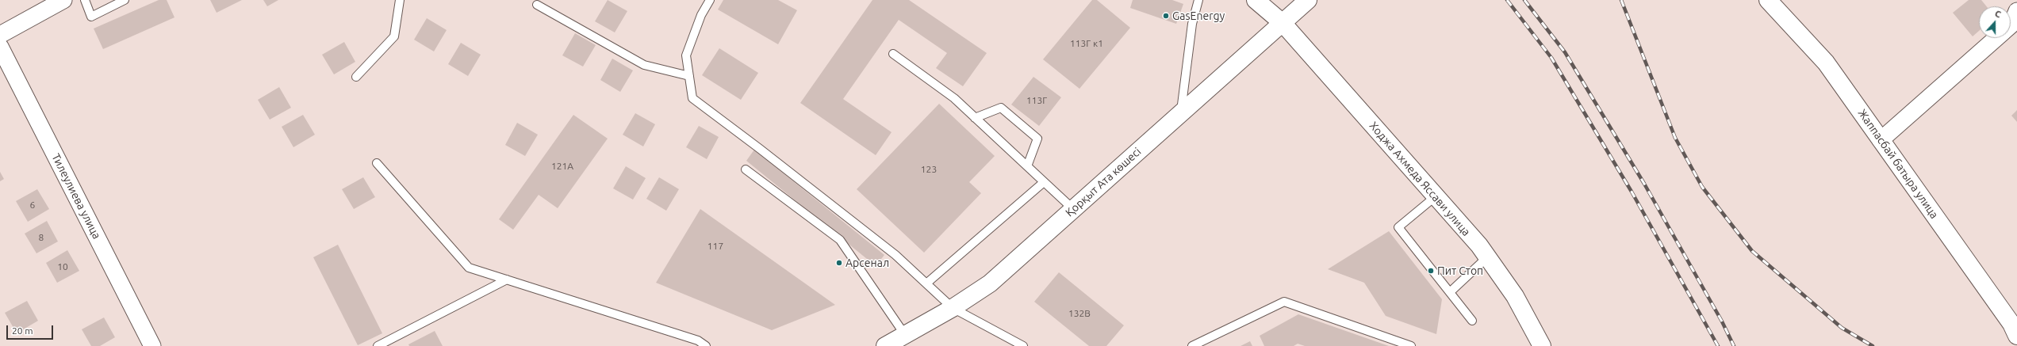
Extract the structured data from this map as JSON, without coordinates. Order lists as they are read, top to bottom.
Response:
{
  "streets": {
    "main road": ["Жаппасбай батыра улица", "Ходжа Ахмеда Яссави улица", "Қорқыт Ата көшесі"],
    "street": ["Тилеулиева улица"]
  },
  "crossings": [
    ["Ходжа Ахмеда Яссави улица", "Қорқыт Ата көшесі"]
  ],
  "places": ["GasEnergy", "Арсенал", "Пит Стоп"],
  "house_numbers": [
    "113Г к1",
    "113Г",
    "121А",
    "123",
    "6",
    "8",
    "117",
    "10",
    "132В"
  ],
  "scale_bar": "20 m",
  "north": "top"
}
